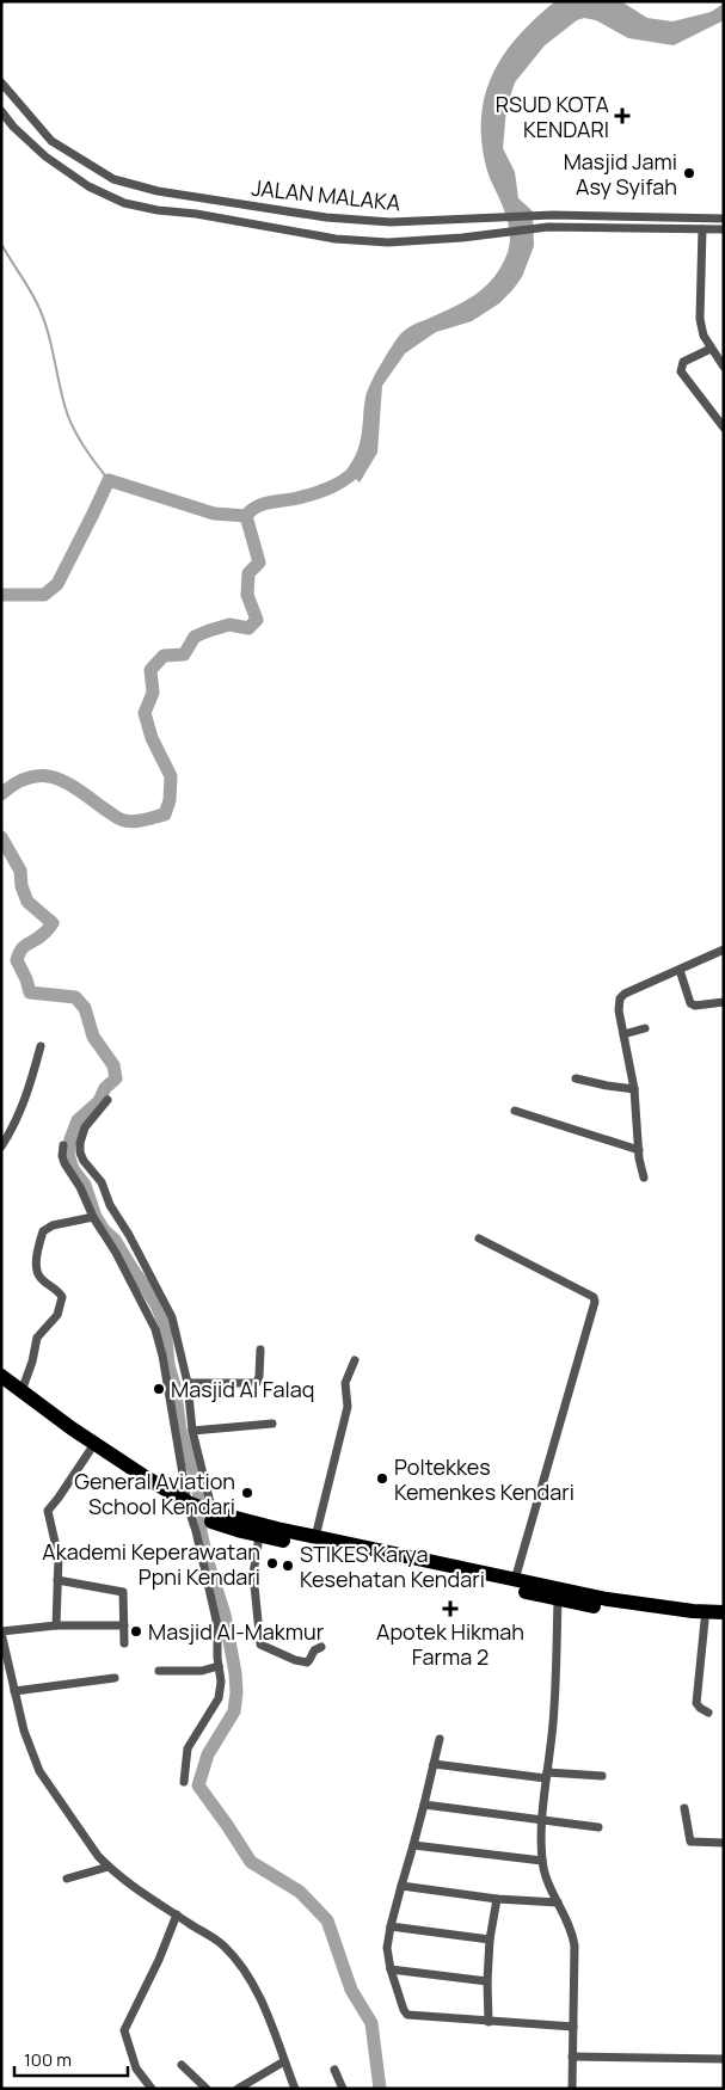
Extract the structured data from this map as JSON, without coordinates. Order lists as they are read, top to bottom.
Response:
{
  "streets": {
    "street": ["JALAN MALAKA"]
  },
  "places": {
    "health": ["RSUD KOTA KENDARI", "Apotek Hikmah Farma 2"],
    "other": [
      "Masjid Jami Asy Syifah",
      "Masjid Al Falaq",
      "Poltekkes Kemenkes Kendari",
      "General Aviation School Kendari",
      "Akademi Keperawatan Ppni Kendari",
      "STIKES Karya Kesehatan Kendari",
      "Masjid Al-Makmur"
    ]
  },
  "scale_bar": "100 m"
}
